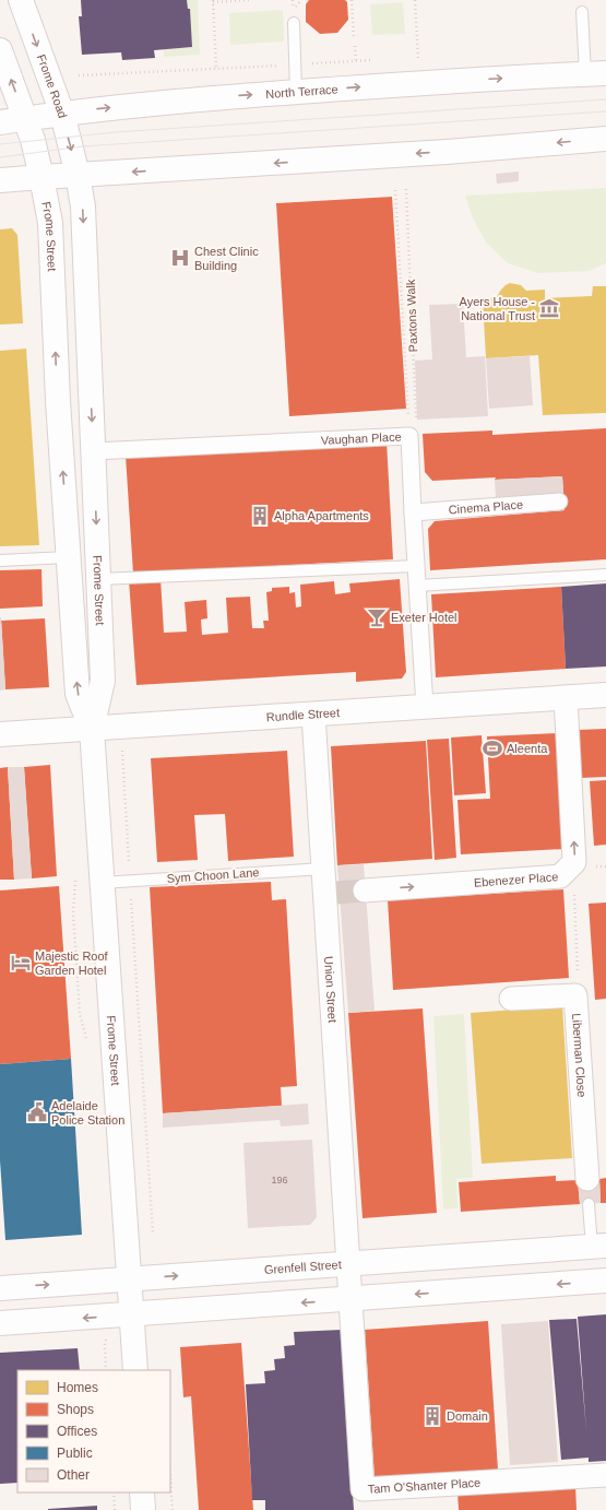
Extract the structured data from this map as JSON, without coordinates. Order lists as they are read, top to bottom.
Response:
{
  "streets": {
    "main road": [
      "Frome Road",
      "North Terrace",
      "Frome Street",
      "Rundle Street",
      "Grenfell Street"
    ],
    "street": [
      "Vaughan Place",
      "Cinema Place",
      "Ebenezer Place",
      "Union Street",
      "Liberman Close",
      "Tam O'Shanter Place"
    ],
    "lane": ["Sym Choon Lane"],
    "path": ["Paxtons Walk"]
  },
  "crossings": [
    ["Frome Road", "North Terrace"],
    ["Frome Road", "Frome Street"],
    ["Frome Street", "Vaughan Place"],
    ["Frome Street", "Rundle Street"],
    ["Frome Street", "Sym Choon Lane"],
    ["Frome Street", "Grenfell Street"],
    ["Paxtons Walk", "Vaughan Place"],
    ["Vaughan Place", "Cinema Place"],
    ["Vaughan Place", "Rundle Street"],
    ["Rundle Street", "Ebenezer Place"],
    ["Rundle Street", "Union Street"],
    ["Sym Choon Lane", "Union Street"],
    ["Union Street", "Grenfell Street"],
    ["Union Street", "Tam O'Shanter Place"],
    ["Grenfell Street", "Tam O'Shanter Place"]
  ],
  "places": {
    "hospital": ["Chest Clinic Building"],
    "museum": ["Ayers House - National Trust"],
    "building": ["Alpha Apartments", "Domain"],
    "bar": ["Exeter Hotel"],
    "sports": ["Aleenta"],
    "hotel": ["Majestic Roof Garden Hotel"],
    "public building": ["Adelaide Police Station"]
  },
  "house_numbers": ["196"],
  "legend": [
    "Homes",
    "Shops",
    "Offices",
    "Public",
    "Other"
  ]
}
